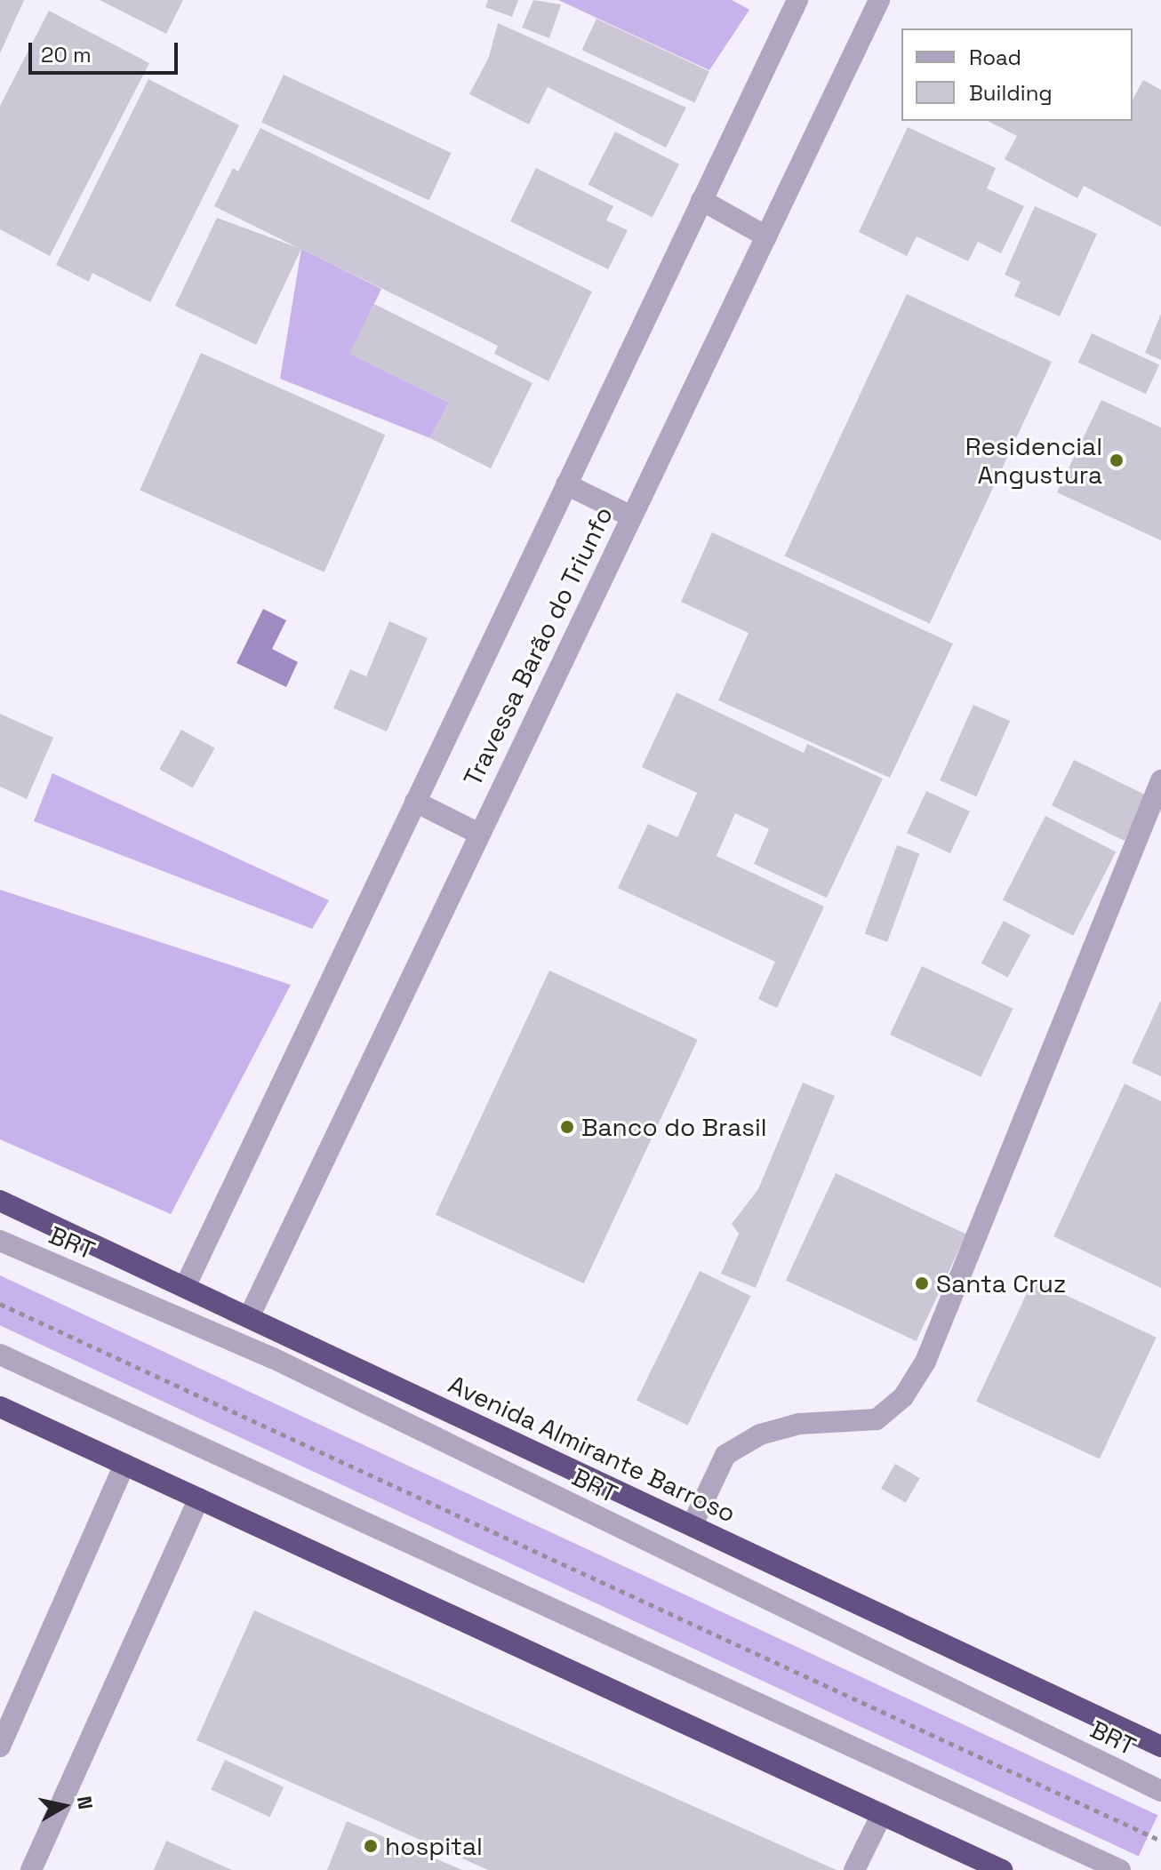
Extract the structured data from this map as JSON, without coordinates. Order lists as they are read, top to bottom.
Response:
{
  "streets": {
    "highway": ["Avenida Almirante Barroso"],
    "street": ["Travessa Barão do Triunfo", "BRT"]
  },
  "crossings": [
    ["Travessa Barão do Triunfo", "Avenida Almirante Barroso"]
  ],
  "places": [
    "Residencial Angustura",
    "Banco do Brasil",
    "Santa Cruz",
    "hospital"
  ],
  "legend": ["Road", "Building"],
  "scale_bar": "20 m",
  "north": "right"
}
